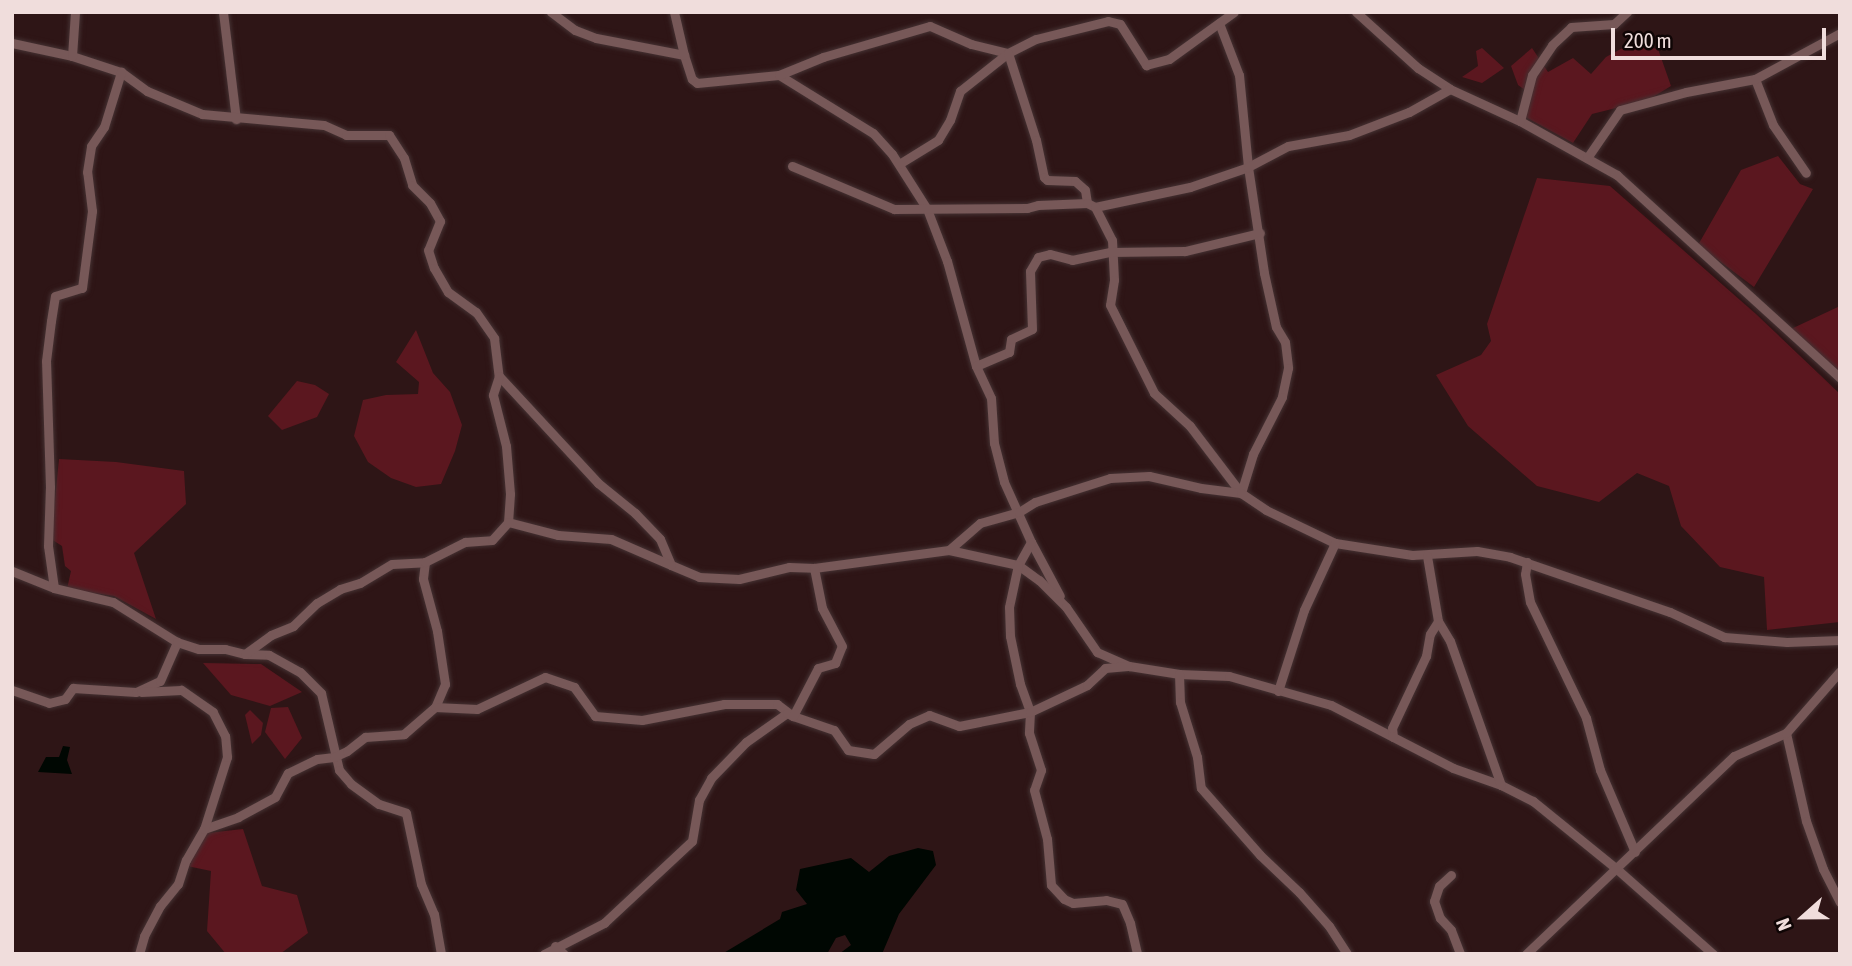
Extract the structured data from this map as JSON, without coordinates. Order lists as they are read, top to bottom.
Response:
{
  "scale_bar": "200 m",
  "north": "left"
}
